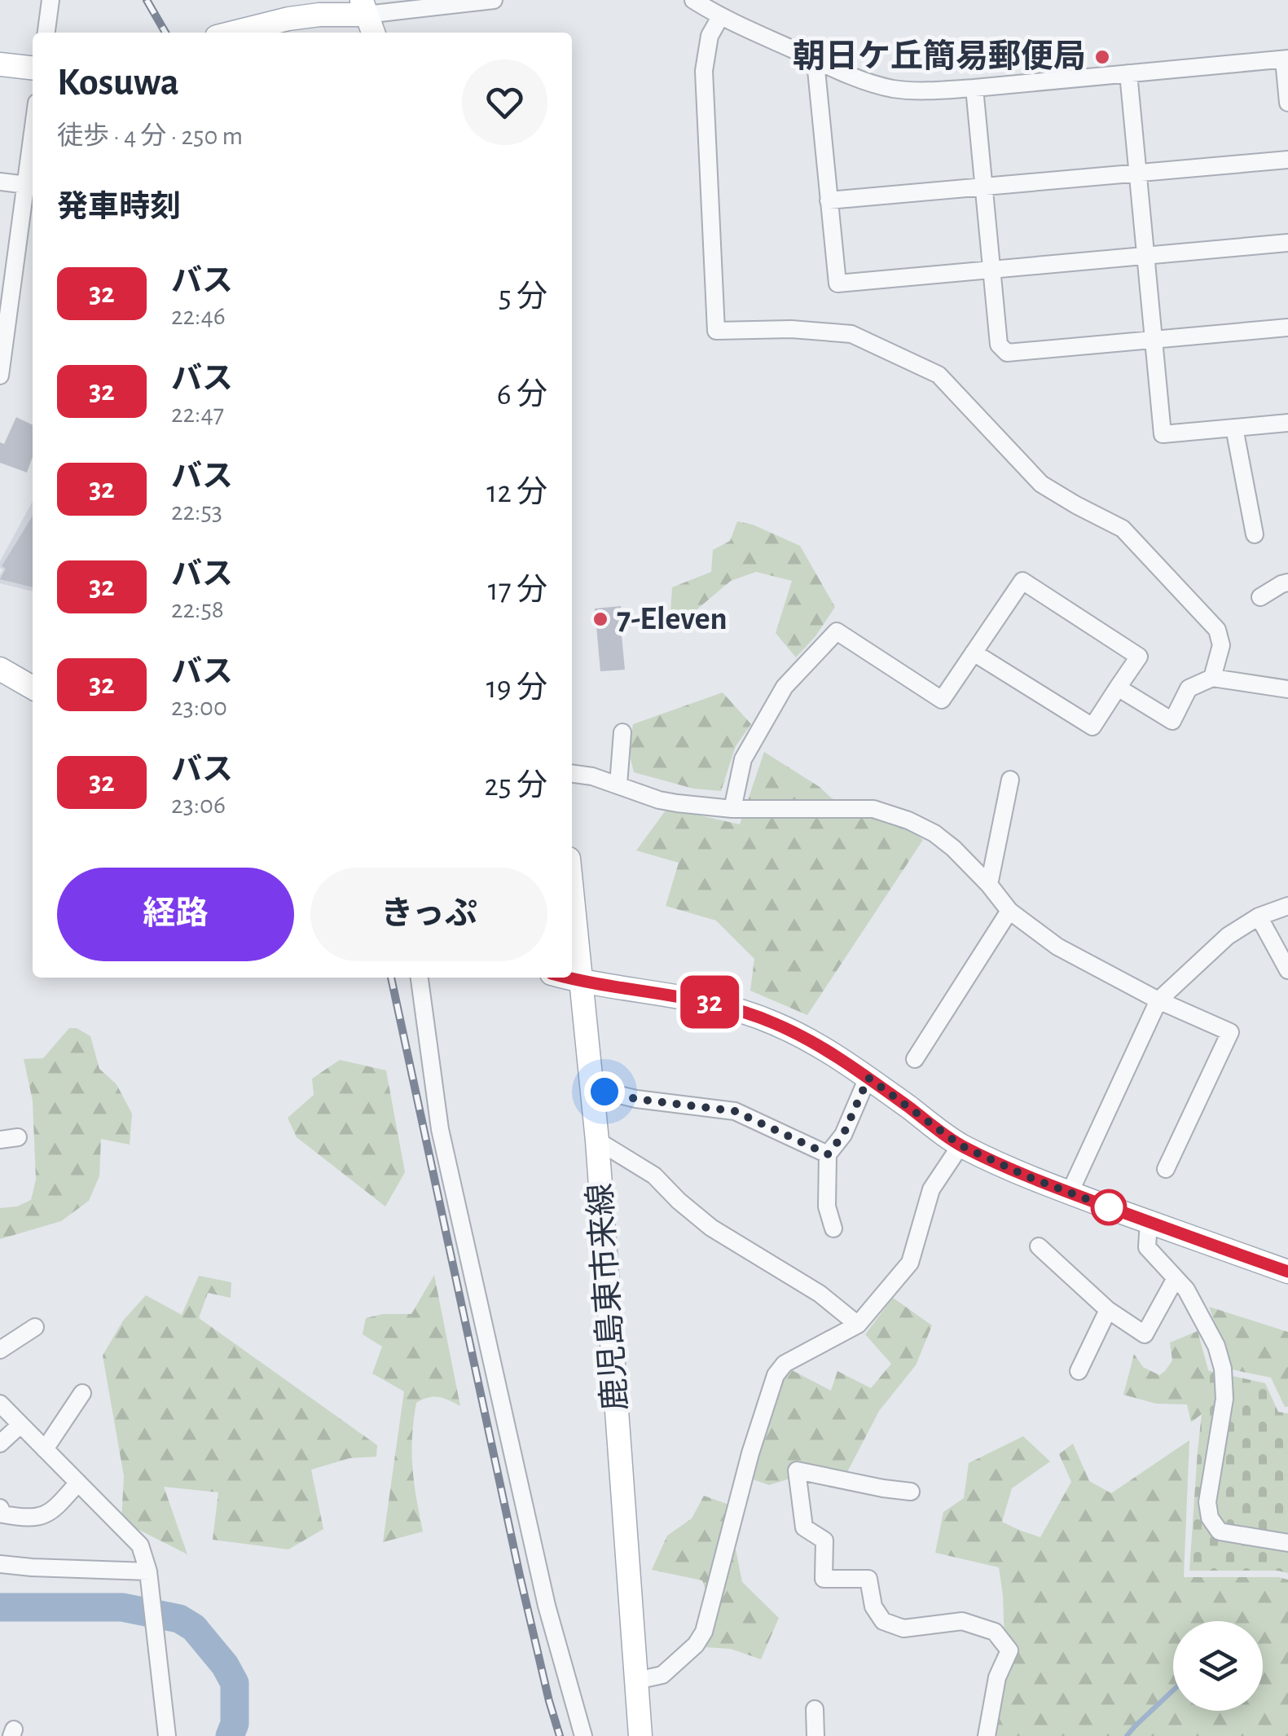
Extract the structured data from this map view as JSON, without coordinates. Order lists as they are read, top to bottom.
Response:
{
  "streets": {
    "main road": ["鹿児島東市来線"]
  },
  "places": ["朝日ケ丘簡易郵便局", "7-Eleven"],
  "lines": ["bus line 32"],
  "page": {
    "on_map": "32",
    "heading": [
      ["Kosuwa", "徒歩 · 4 分 · 250 m"],
      "発車時刻"
    ],
    "list": [
      {
        "mark": "32",
        "name": "バス",
        "note": "22:46",
        "value": "5 分"
      },
      {
        "mark": "32",
        "name": "バス",
        "note": "22:47",
        "value": "6 分"
      },
      {
        "mark": "32",
        "name": "バス",
        "note": "22:53",
        "value": "12 分"
      },
      {
        "mark": "32",
        "name": "バス",
        "note": "22:58",
        "value": "17 分"
      },
      {
        "mark": "32",
        "name": "バス",
        "note": "23:00",
        "value": "19 分"
      },
      {
        "mark": "32",
        "name": "バス",
        "note": "23:06",
        "value": "25 分"
      }
    ],
    "buttons": ["経路", "きっぷ"]
  }
}
